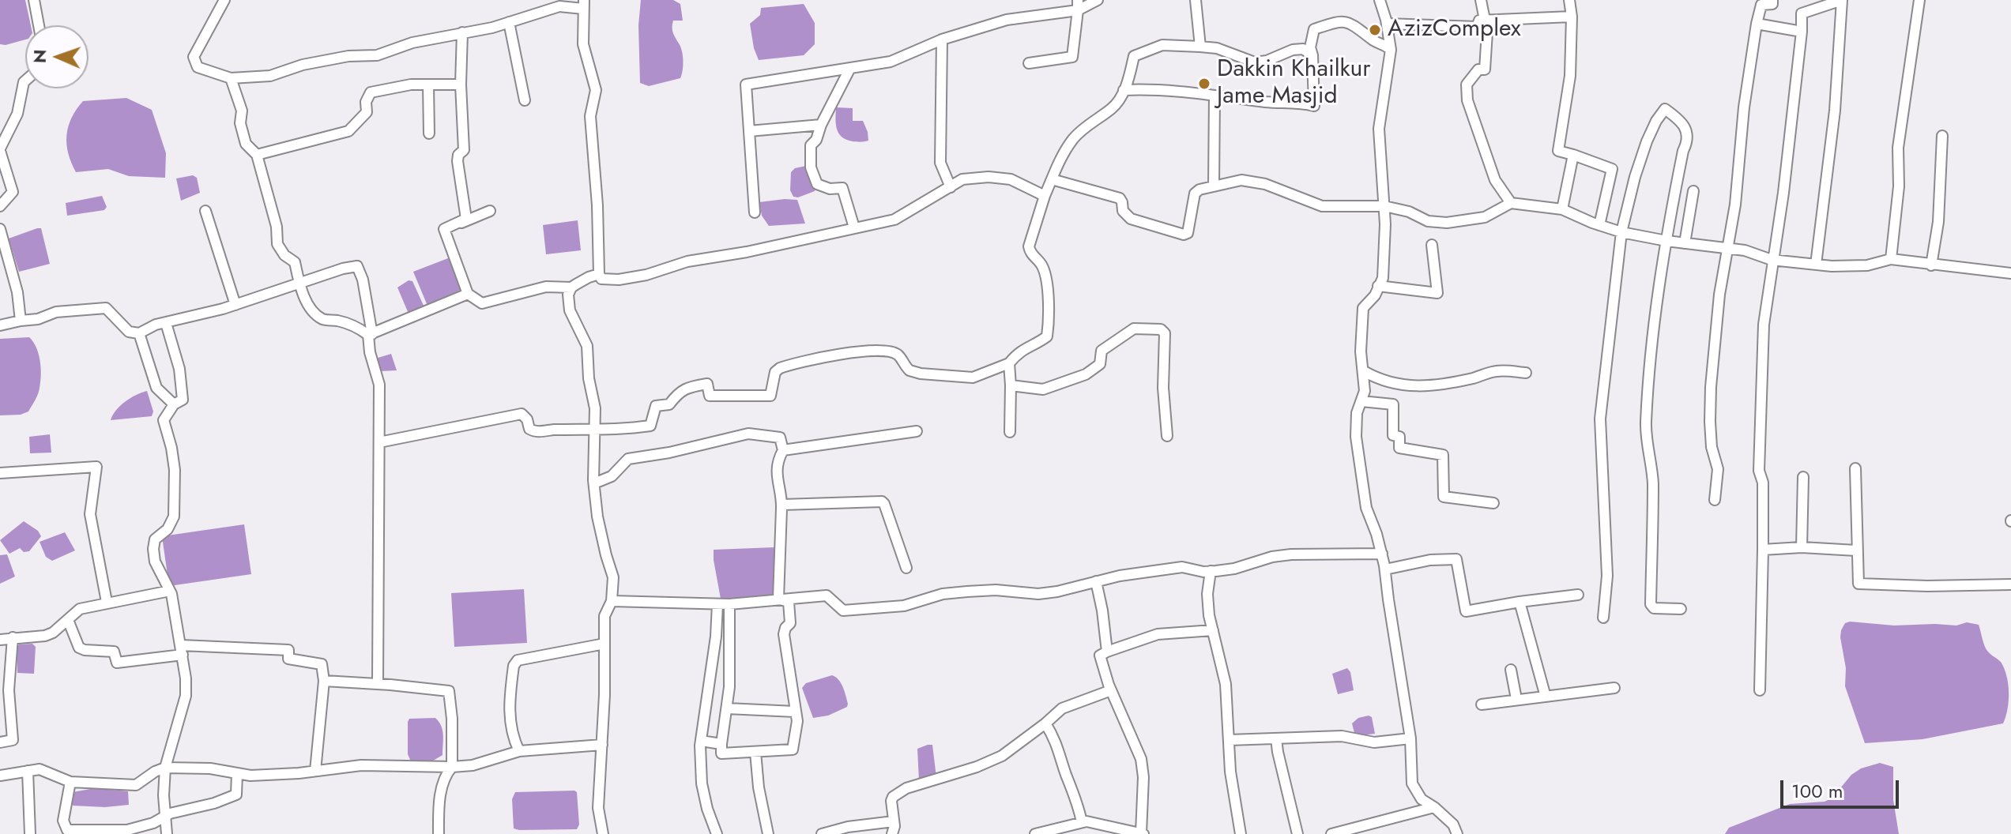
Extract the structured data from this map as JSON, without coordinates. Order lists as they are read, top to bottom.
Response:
{
  "places": ["AzizComplex", "Dakkin Khailkur Jame Masjid"],
  "scale_bar": "100 m",
  "north": "left"
}
